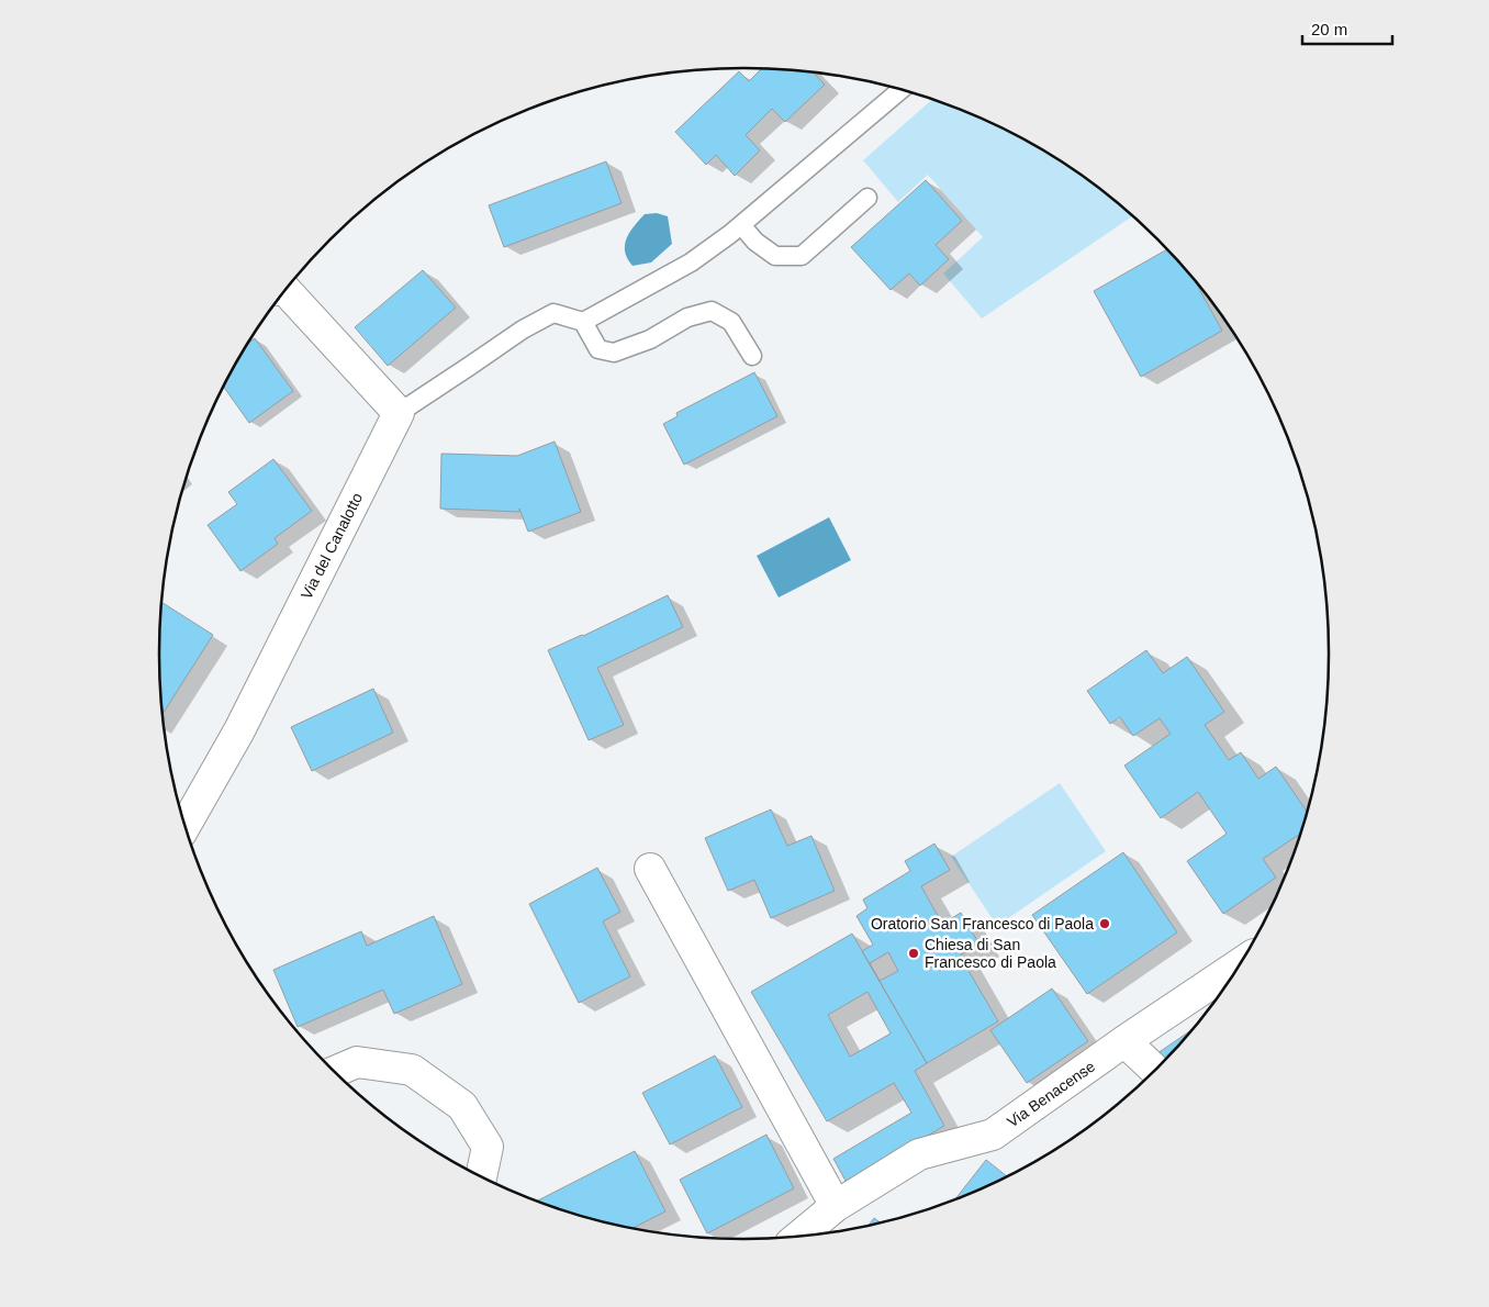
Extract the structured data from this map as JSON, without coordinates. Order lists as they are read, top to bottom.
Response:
{
  "streets": {
    "street": ["Via del Canalotto", "Via Benacense"]
  },
  "places": ["Oratorio San Francesco di Paola", "Chiesa di San Francesco di Paola"],
  "scale_bar": "20 m"
}
